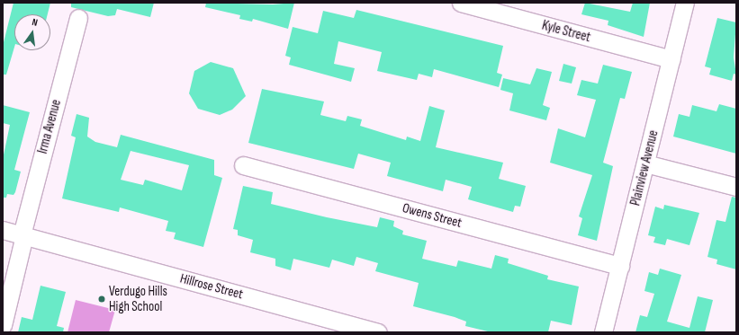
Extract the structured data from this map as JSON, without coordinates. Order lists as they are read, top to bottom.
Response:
{
  "streets": {
    "street": [
      "Kyle Street",
      "Irma Avenue",
      "Plainview Avenue",
      "Owens Street",
      "Hillrose Street"
    ]
  },
  "crossings": [
    ["Kyle Street", "Plainview Avenue"],
    ["Irma Avenue", "Hillrose Street"],
    ["Plainview Avenue", "Owens Street"]
  ],
  "places": ["Verdugo Hills High School"],
  "north": "top"
}
